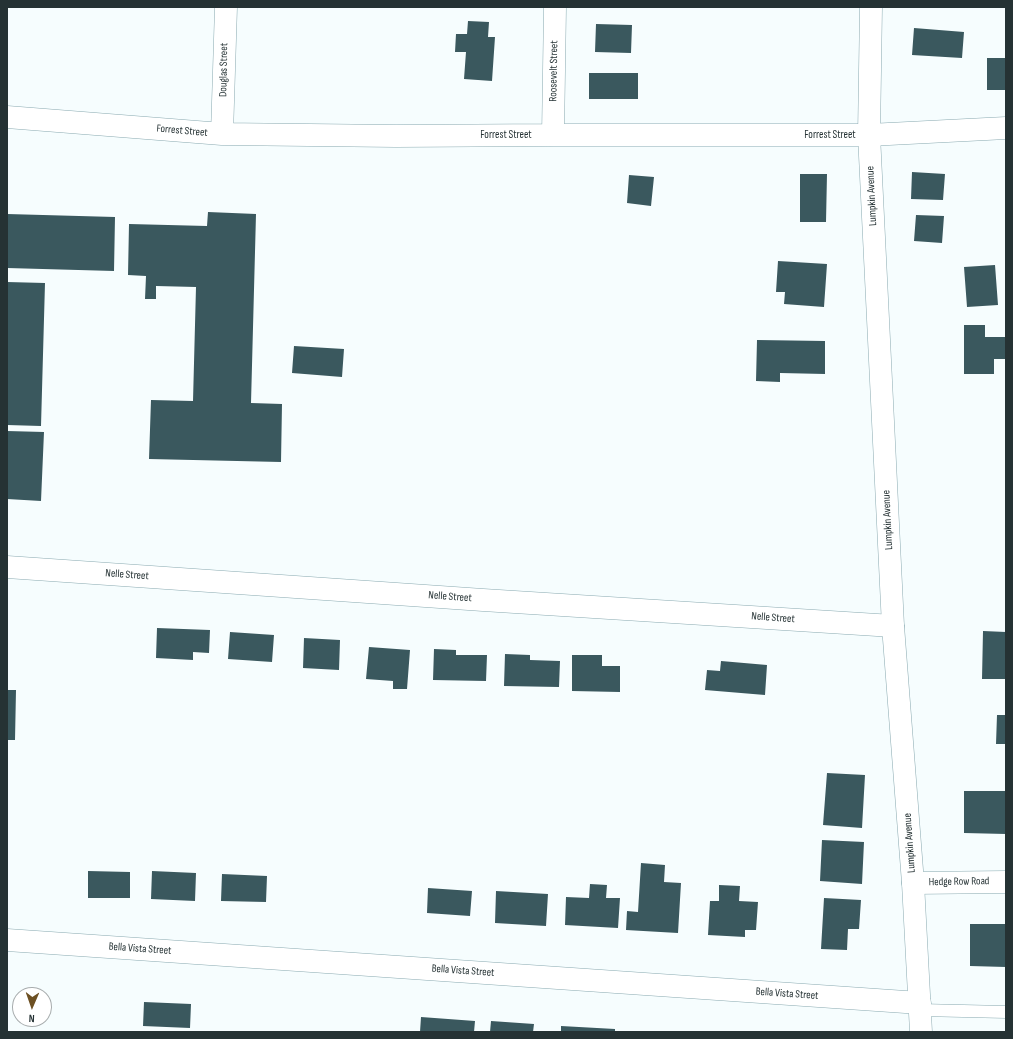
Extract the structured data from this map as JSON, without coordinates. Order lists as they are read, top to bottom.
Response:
{
  "streets": {
    "street": [
      "Douglas Street",
      "Roosevelt Street",
      "Forrest Street",
      "Lumpkin Avenue",
      "Nelle Street",
      "Hedge Row Road",
      "Bella Vista Street"
    ]
  },
  "crossings": [
    ["Douglas Street", "Forrest Street"],
    ["Roosevelt Street", "Forrest Street"],
    ["Forrest Street", "Lumpkin Avenue"],
    ["Lumpkin Avenue", "Nelle Street"],
    ["Lumpkin Avenue", "Hedge Row Road"],
    ["Lumpkin Avenue", "Bella Vista Street"]
  ],
  "north": "bottom"
}
